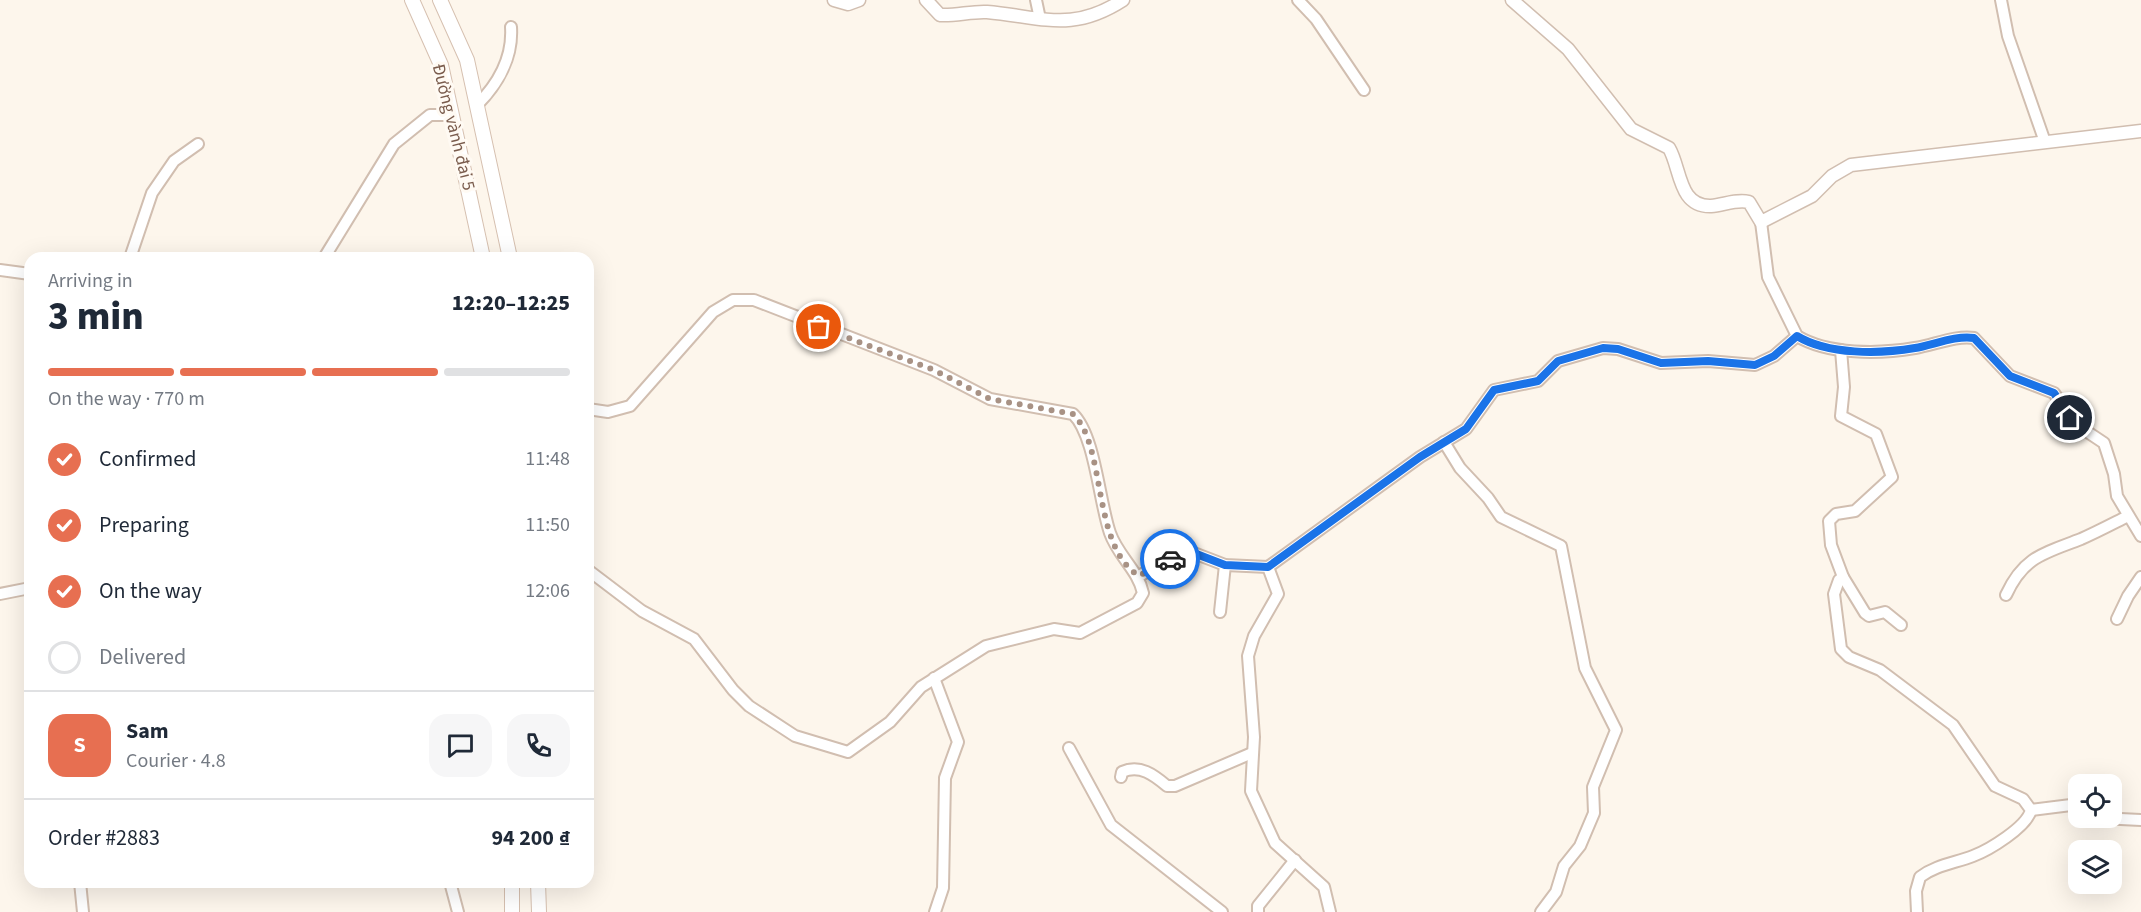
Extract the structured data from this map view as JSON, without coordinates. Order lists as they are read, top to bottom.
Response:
{
  "streets": {
    "main road": ["Đường vành đai 5"]
  },
  "page": {
    "heading": ["3 min", "Arriving in", "12:20–12:25"],
    "panel": [
      "Sam",
      "Courier · 4.8",
      "Order #2883",
      "94 200 ₫"
    ],
    "bar": "On the way · 770 m",
    "list": [
      ["Confirmed", "11:48"],
      ["Preparing", "11:50"],
      ["On the way", "12:06"],
      "Delivered"
    ],
    "round": "S"
  }
}
